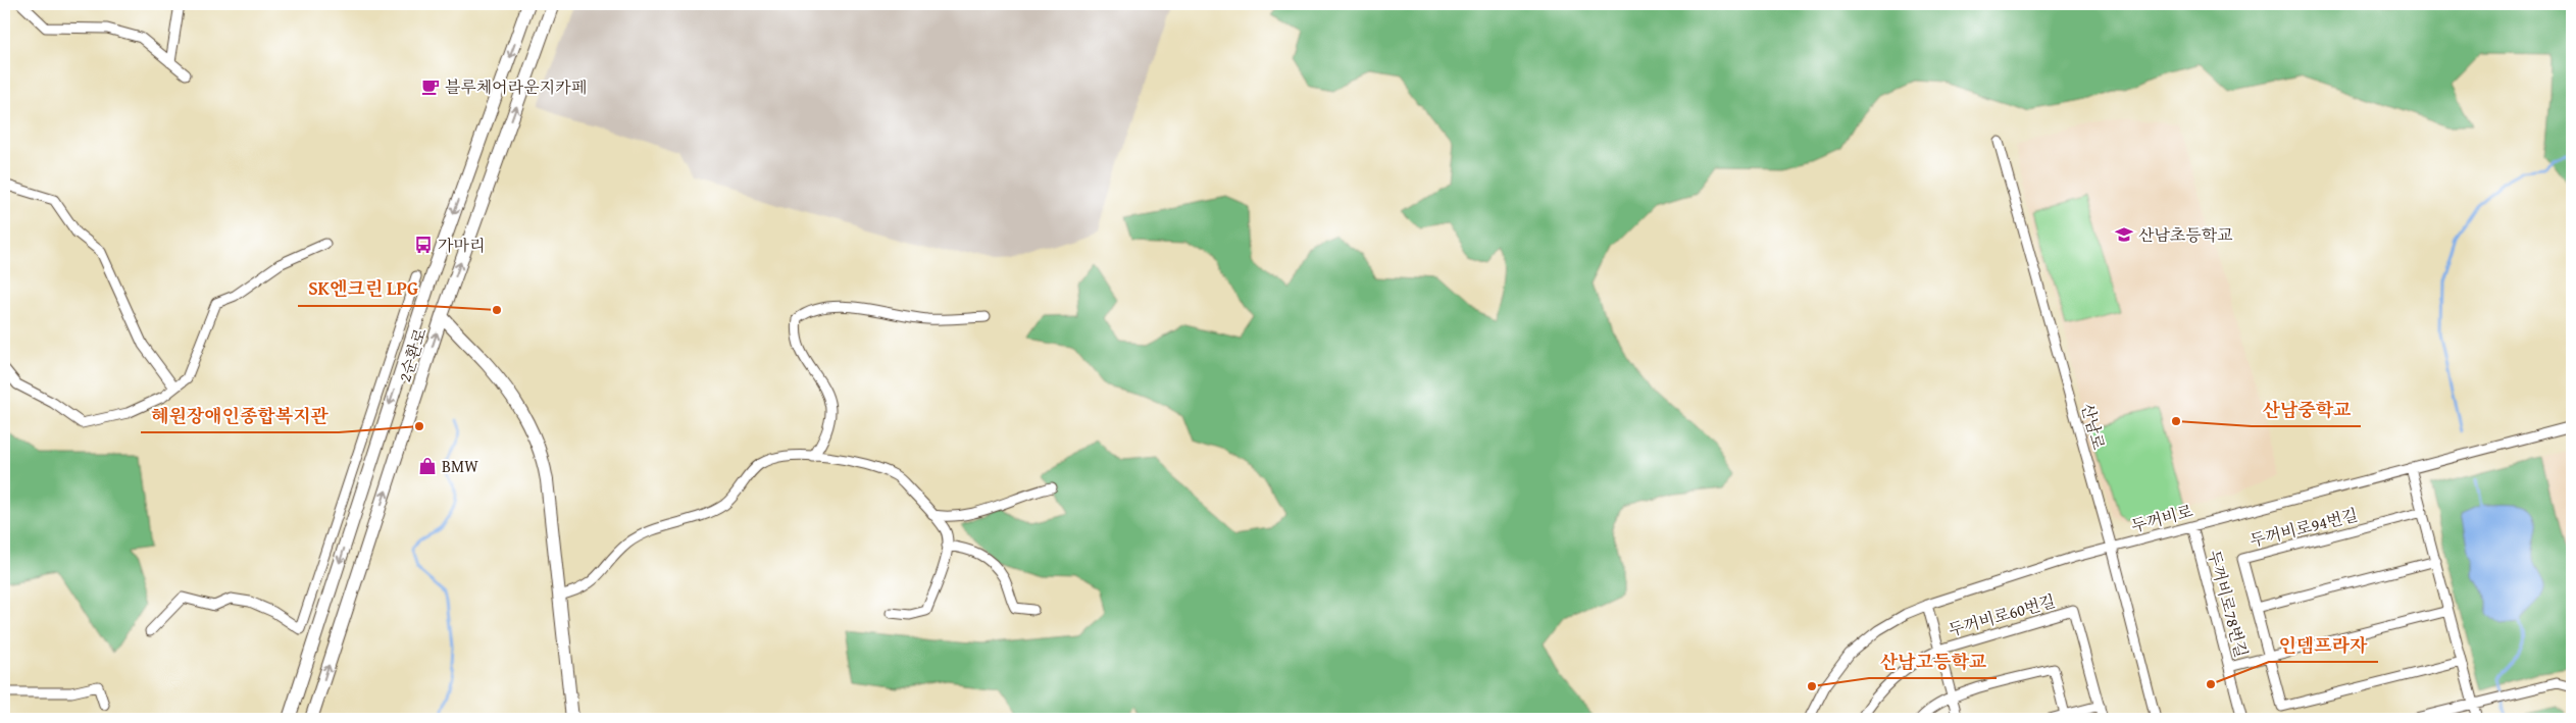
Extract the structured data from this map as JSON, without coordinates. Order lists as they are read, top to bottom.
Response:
{
  "streets": {
    "street": [
      "2순환로",
      "산남로",
      "두꺼비로",
      "두꺼비로94번길",
      "두꺼비로78번길",
      "두꺼비로60번길"
    ]
  },
  "crossings": [
    ["산남로", "두꺼비로"],
    ["두꺼비로", "두꺼비로78번길"],
    ["두꺼비로", "두꺼비로60번길"],
    ["두꺼비로94번길", "두꺼비로78번길"]
  ],
  "places": {
    "cafe": ["블루체어라운지카페"],
    "school or university": ["산남초등학교"],
    "bus stop": ["가마리"],
    "other": [
      "SK엔크린 LPG",
      "산남중학교",
      "혜원장애인종합복지관",
      "인뎀프라자",
      "산남고등학교"
    ],
    "shop": ["BMW"]
  }
}
